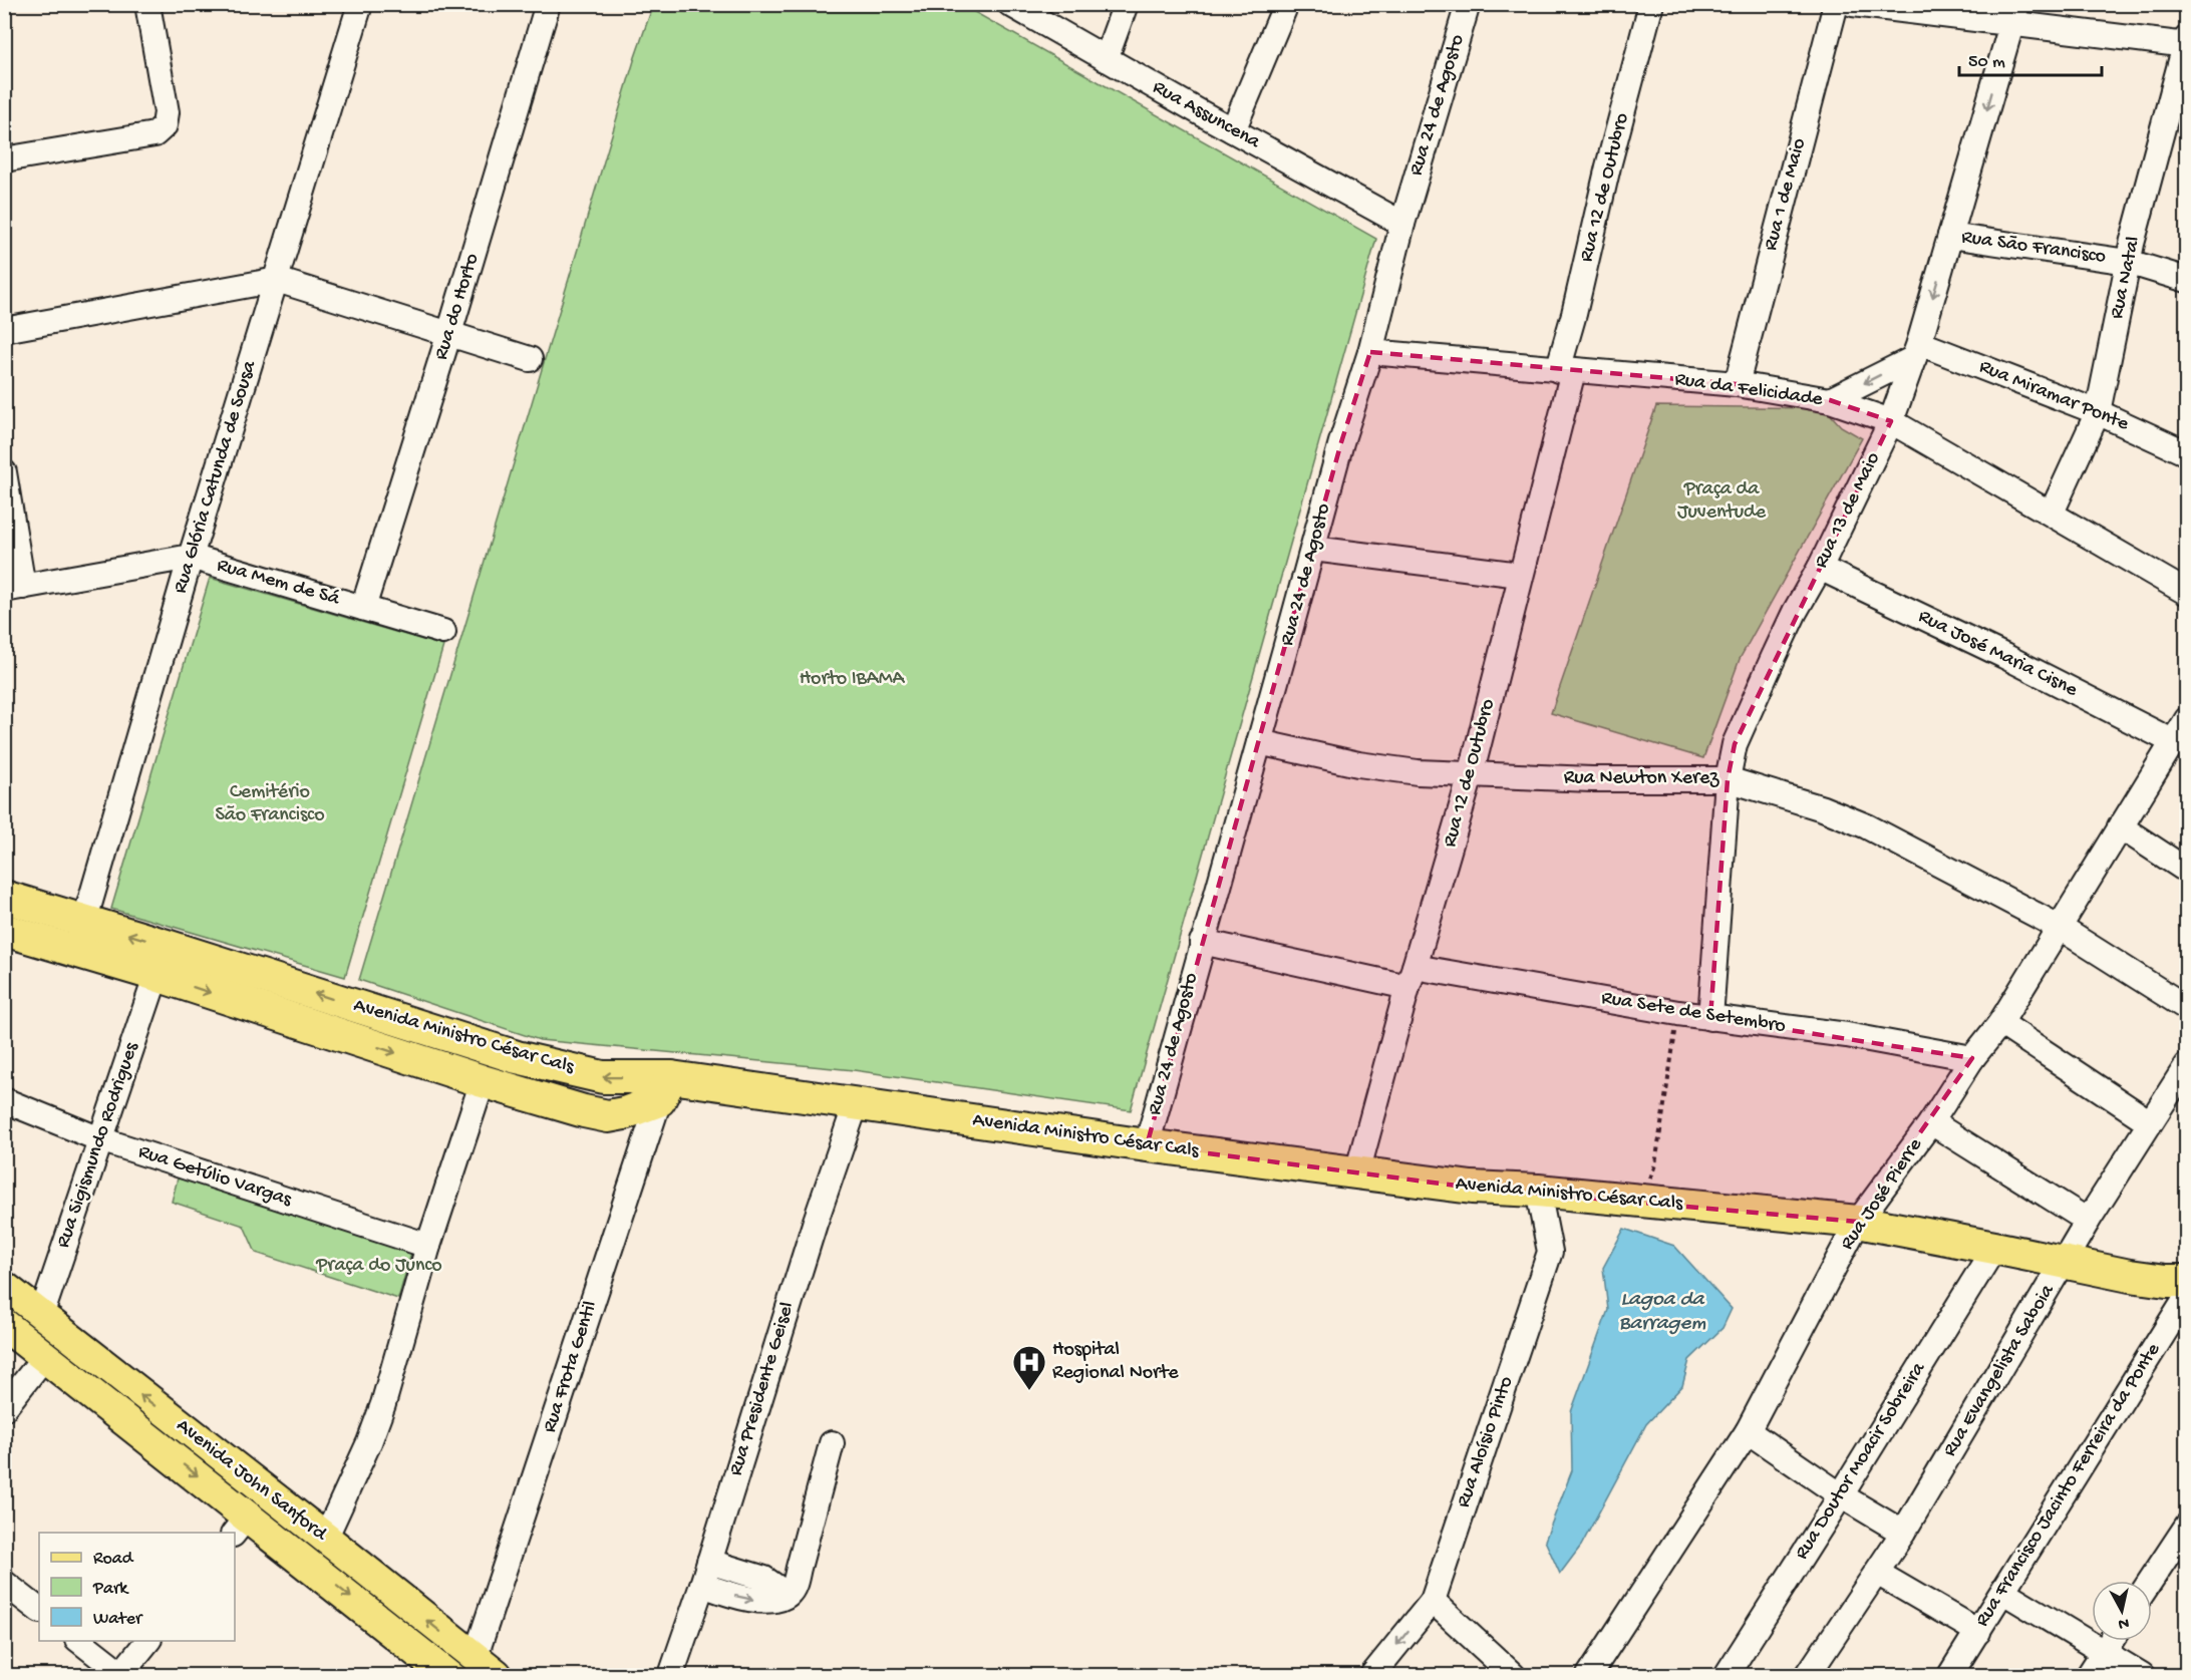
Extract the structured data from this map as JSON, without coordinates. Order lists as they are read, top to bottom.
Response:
{
  "streets": {
    "main road": ["Avenida Ministro César Cals", "Avenida John Sanford"],
    "street": [
      "Rua 24 de Agosto",
      "Rua Assuncena",
      "Rua 12 de Outubro",
      "Rua 1 de Maio",
      "Rua São Francisco",
      "Rua Natal",
      "Rua do Horto",
      "Rua da Felicidade",
      "Rua Miramar Ponte",
      "Rua Glória Catunda de Sousa",
      "Rua 13 de Maio",
      "Rua Mem de Sá",
      "Rua José Maria Cisne",
      "Rua Newton Xerez",
      "Rua Sete de Setembro",
      "Rua Sigismundo Rodrigues",
      "Rua Getúlio Vargas",
      "Rua José Pierre",
      "Rua Frota Gentil",
      "Rua Evangelista Saboia",
      "Rua Presidente Geisel",
      "Rua Aloísio Pinto",
      "Rua Doutor Moacir Sobreira",
      "Rua Francisco Jacinto Ferreira da Ponte"
    ]
  },
  "crossings": [
    ["Rua 24 de Agosto", "Rua Assuncena"],
    ["Rua 24 de Agosto", "Rua da Felicidade"],
    ["Rua 24 de Agosto", "Rua Newton Xerez"],
    ["Rua 24 de Agosto", "Rua Sete de Setembro"],
    ["Rua 24 de Agosto", "Avenida Ministro César Cals"],
    ["Rua 12 de Outubro", "Rua da Felicidade"],
    ["Rua 12 de Outubro", "Rua Newton Xerez"],
    ["Rua 12 de Outubro", "Rua Sete de Setembro"],
    ["Rua 12 de Outubro", "Avenida Ministro César Cals"],
    ["Rua 1 de Maio", "Rua da Felicidade"],
    ["Rua São Francisco", "Rua Natal"],
    ["Rua São Francisco", "Rua 13 de Maio"],
    ["Rua Natal", "Rua da Felicidade"],
    ["Rua Natal", "Rua Miramar Ponte"],
    ["Rua do Horto", "Rua Mem de Sá"],
    ["Rua da Felicidade", "Rua 13 de Maio"],
    ["Rua Miramar Ponte", "Rua 13 de Maio"],
    ["Rua Glória Catunda de Sousa", "Rua Mem de Sá"],
    ["Rua Glória Catunda de Sousa", "Avenida Ministro César Cals"],
    ["Rua 13 de Maio", "Rua José Maria Cisne"],
    ["Rua 13 de Maio", "Rua Newton Xerez"],
    ["Rua 13 de Maio", "Rua Sete de Setembro"],
    ["Rua José Maria Cisne", "Rua José Pierre"],
    ["Rua Newton Xerez", "Rua José Pierre"],
    ["Rua Sete de Setembro", "Rua José Pierre"],
    ["Avenida Ministro César Cals", "Rua Sigismundo Rodrigues"],
    ["Avenida Ministro César Cals", "Rua José Pierre"],
    ["Avenida Ministro César Cals", "Rua Frota Gentil"],
    ["Avenida Ministro César Cals", "Rua Evangelista Saboia"],
    ["Avenida Ministro César Cals", "Rua Presidente Geisel"],
    ["Avenida Ministro César Cals", "Rua Aloísio Pinto"],
    ["Avenida Ministro César Cals", "Rua Doutor Moacir Sobreira"],
    ["Rua Sigismundo Rodrigues", "Rua Getúlio Vargas"],
    ["Rua Sigismundo Rodrigues", "Avenida John Sanford"],
    ["Rua Frota Gentil", "Avenida John Sanford"]
  ],
  "water": ["Lagoa da Barragem"],
  "parks": [
    "Praça da Juventude",
    "Horto IBAMA",
    "Cemitério São Francisco",
    "Praça do Junco"
  ],
  "places": {
    "hospital": ["Hospital Regional Norte"]
  },
  "legend": ["Road", "Park", "Water"],
  "scale_bar": "50 m",
  "north": "bottom"
}
